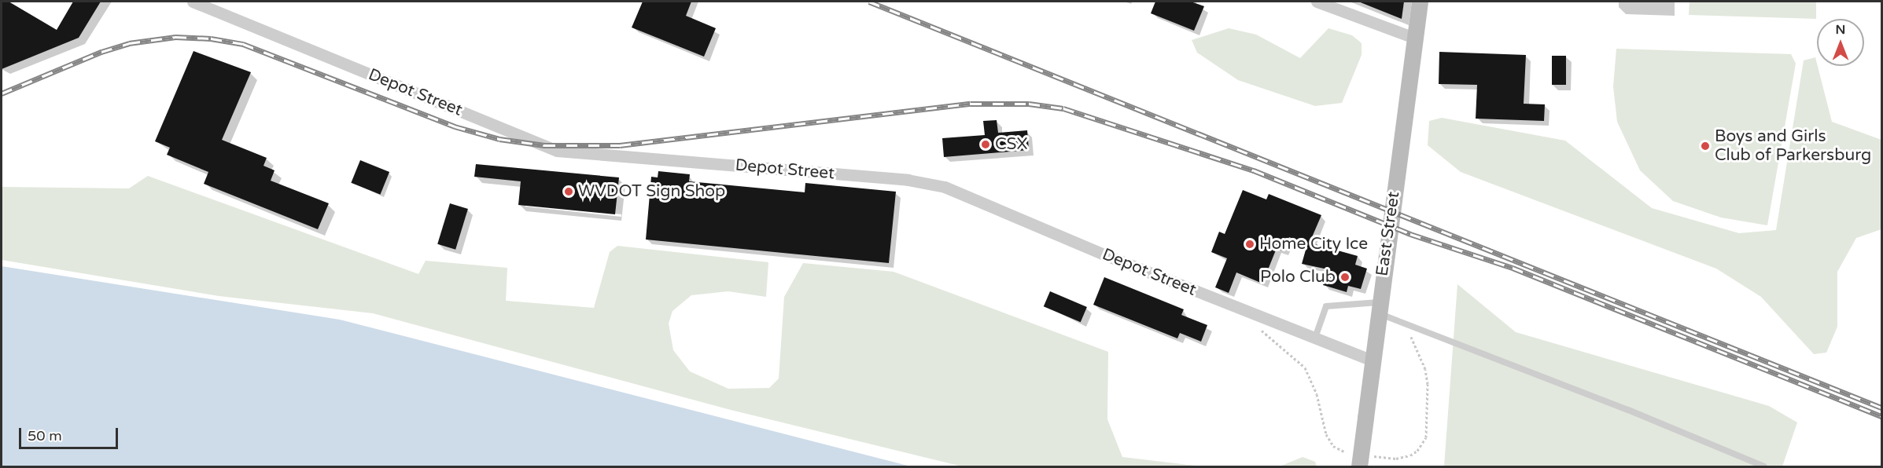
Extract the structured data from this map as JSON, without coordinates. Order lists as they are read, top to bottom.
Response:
{
  "streets": {
    "main road": ["East Street"],
    "street": ["Depot Street"]
  },
  "crossings": [
    ["Depot Street", "East Street"]
  ],
  "places": [
    "CSX",
    "Boys and Girls Club of Parkersburg",
    "WVDOT Sign Shop",
    "Home City Ice",
    "Polo Club"
  ],
  "scale_bar": "50 m",
  "north": "top"
}
